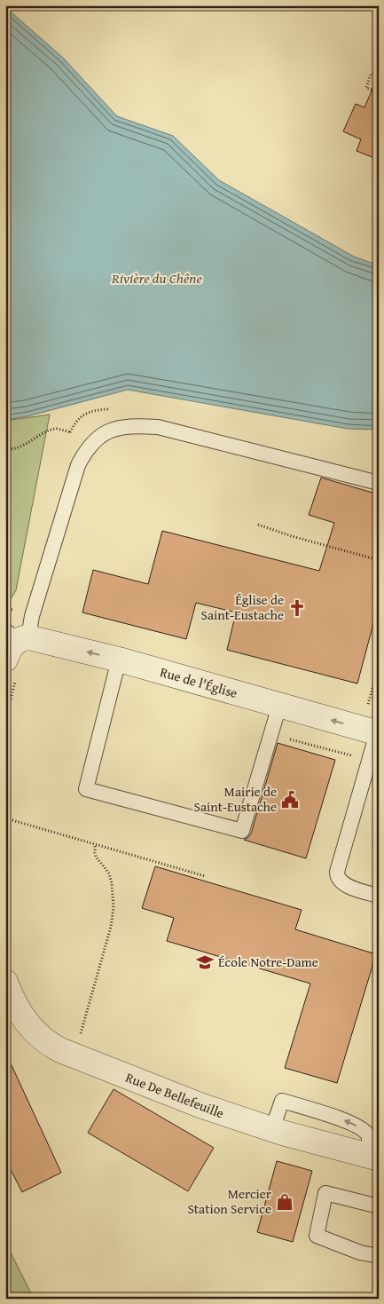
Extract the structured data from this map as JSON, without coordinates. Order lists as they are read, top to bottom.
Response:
{
  "streets": {
    "street": ["Rue de l'Église", "Rue De Bellefeuille"]
  },
  "one_way": ["Rue de l'Église"],
  "water": ["Rivière du Chêne"],
  "places": {
    "church": ["Église de Saint-Eustache"],
    "public building": ["Mairie de Saint-Eustache"],
    "school or university": ["École Notre-Dame"],
    "shop": ["Mercier Station Service"]
  }
}
